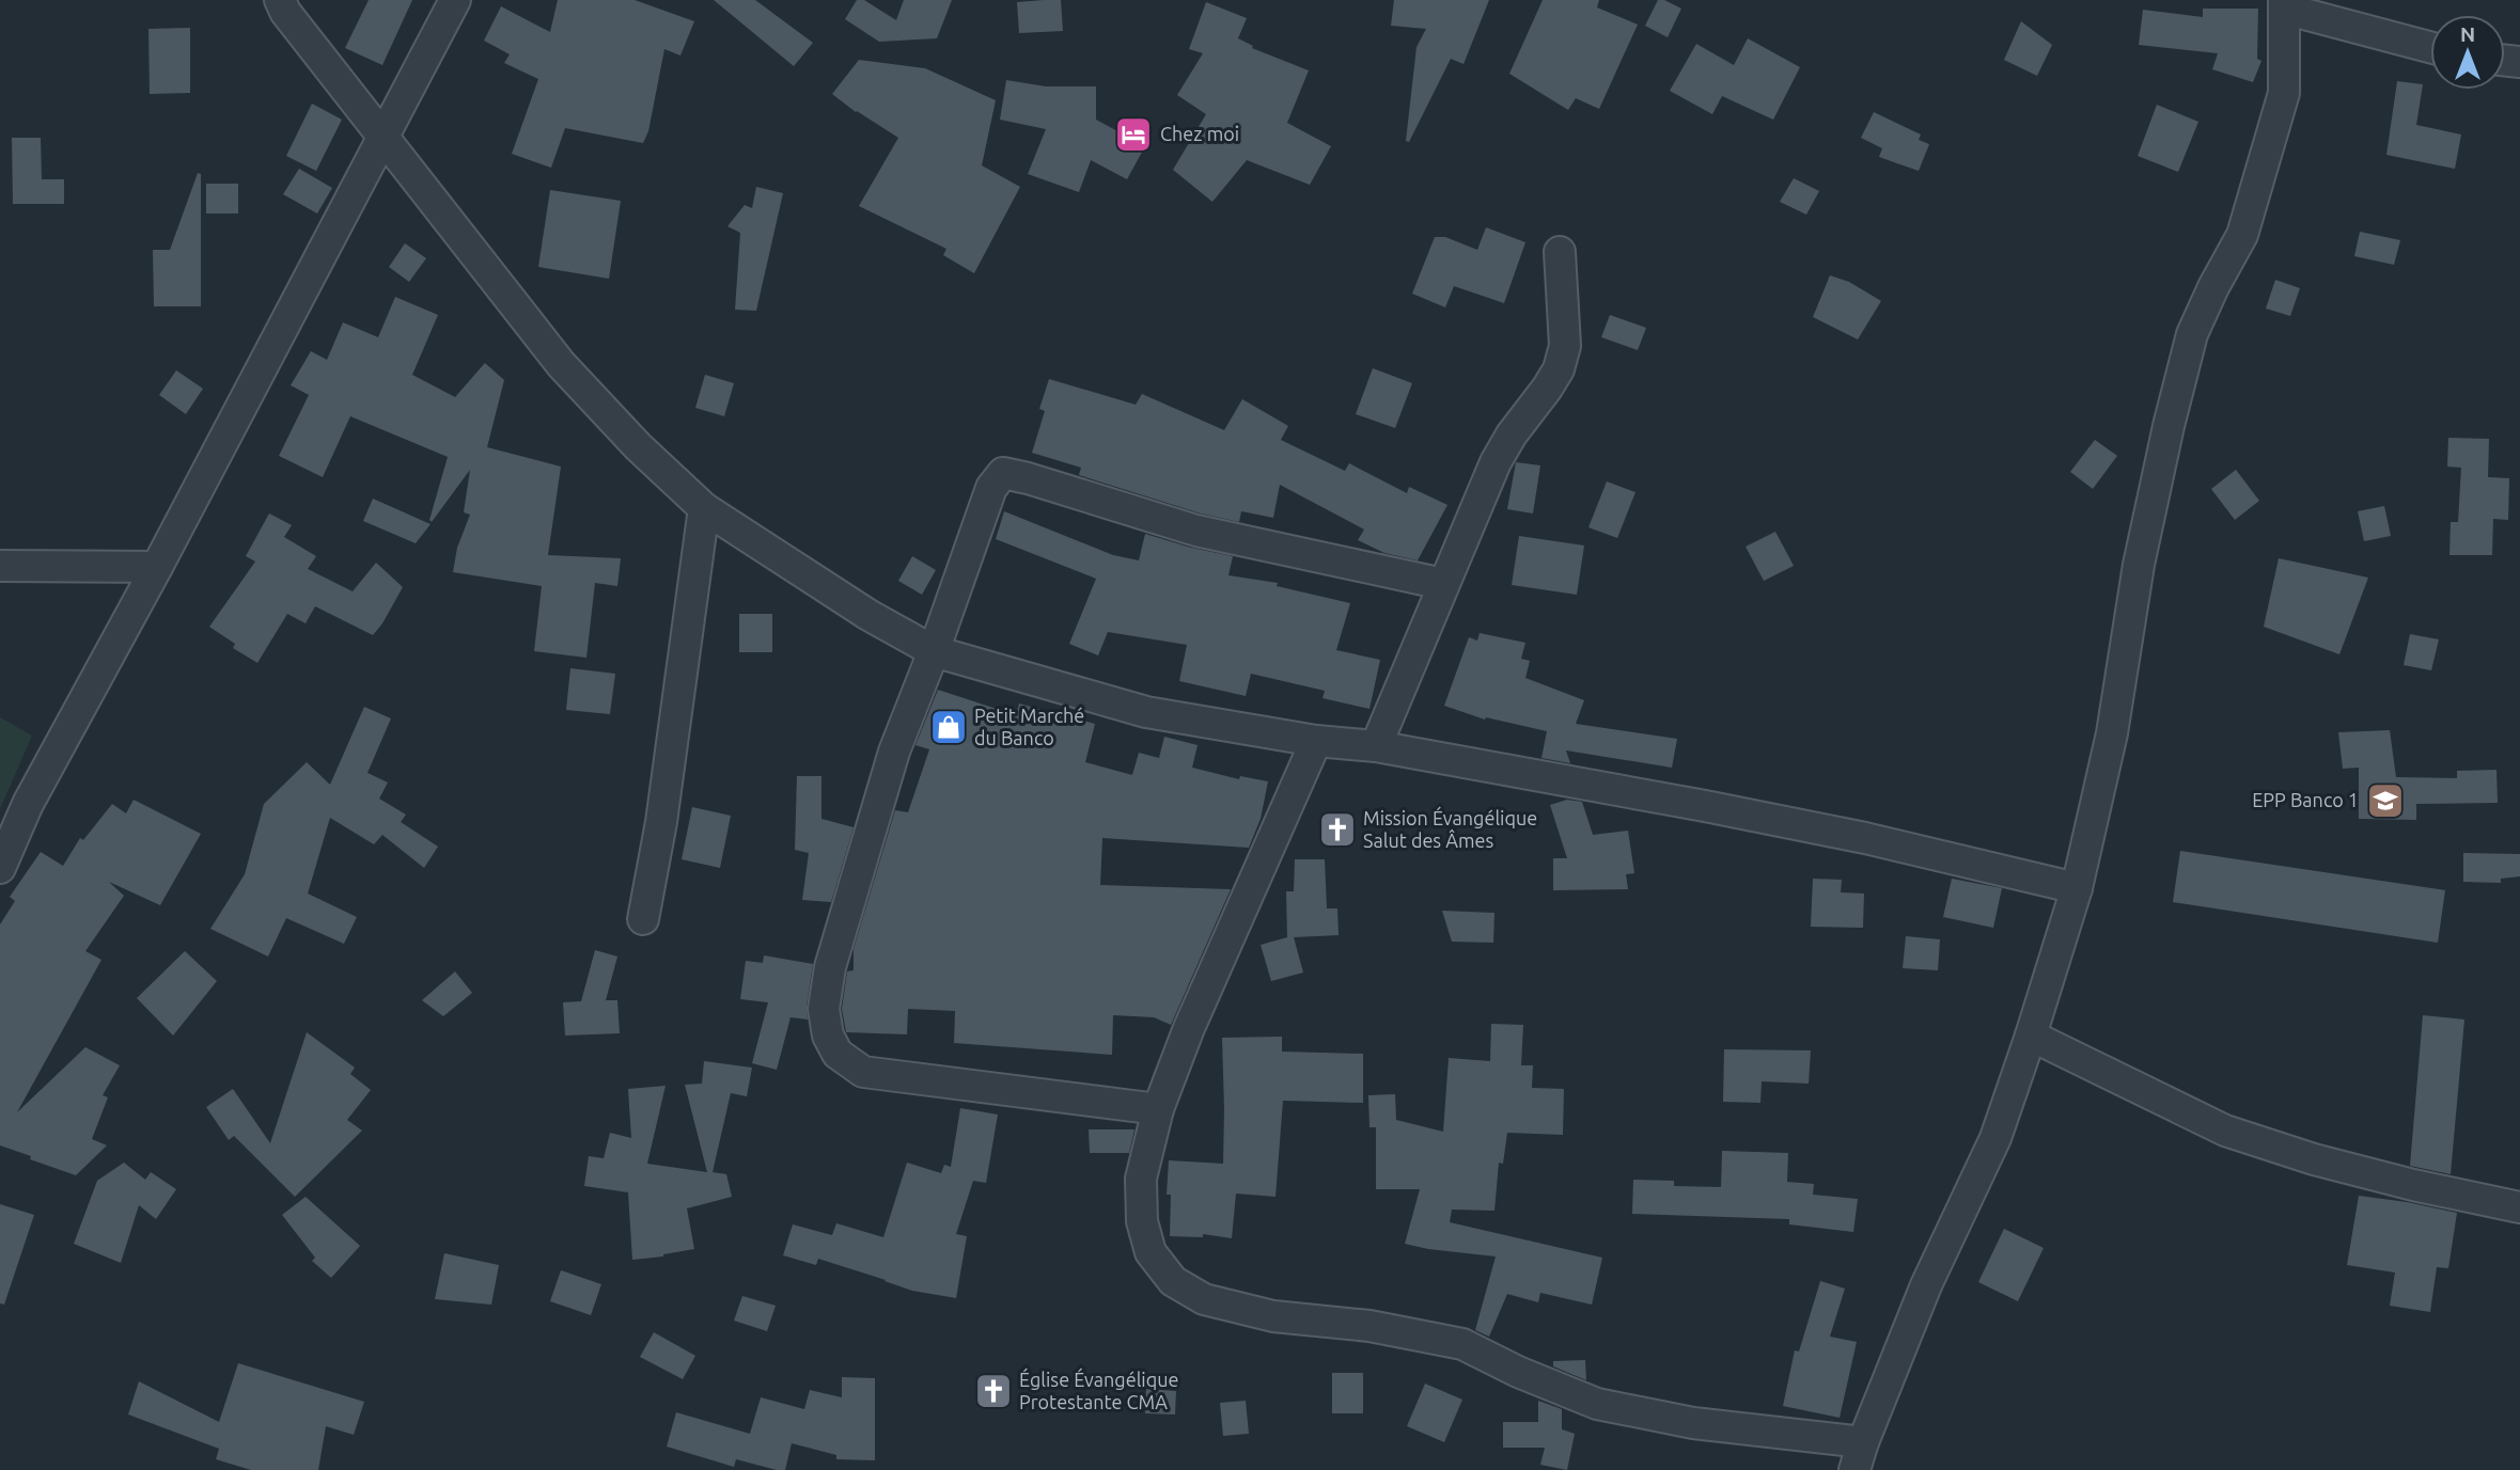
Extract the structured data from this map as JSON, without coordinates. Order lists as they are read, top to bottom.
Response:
{
  "places": {
    "hotel": ["Chez moi"],
    "shop": ["Petit Marché du Banco"],
    "school or university": ["EPP Banco 1"],
    "church": ["Mission Évangélique Salut des Âmes", "Église Évangélique Protestante CMA"]
  },
  "north": "top"
}
